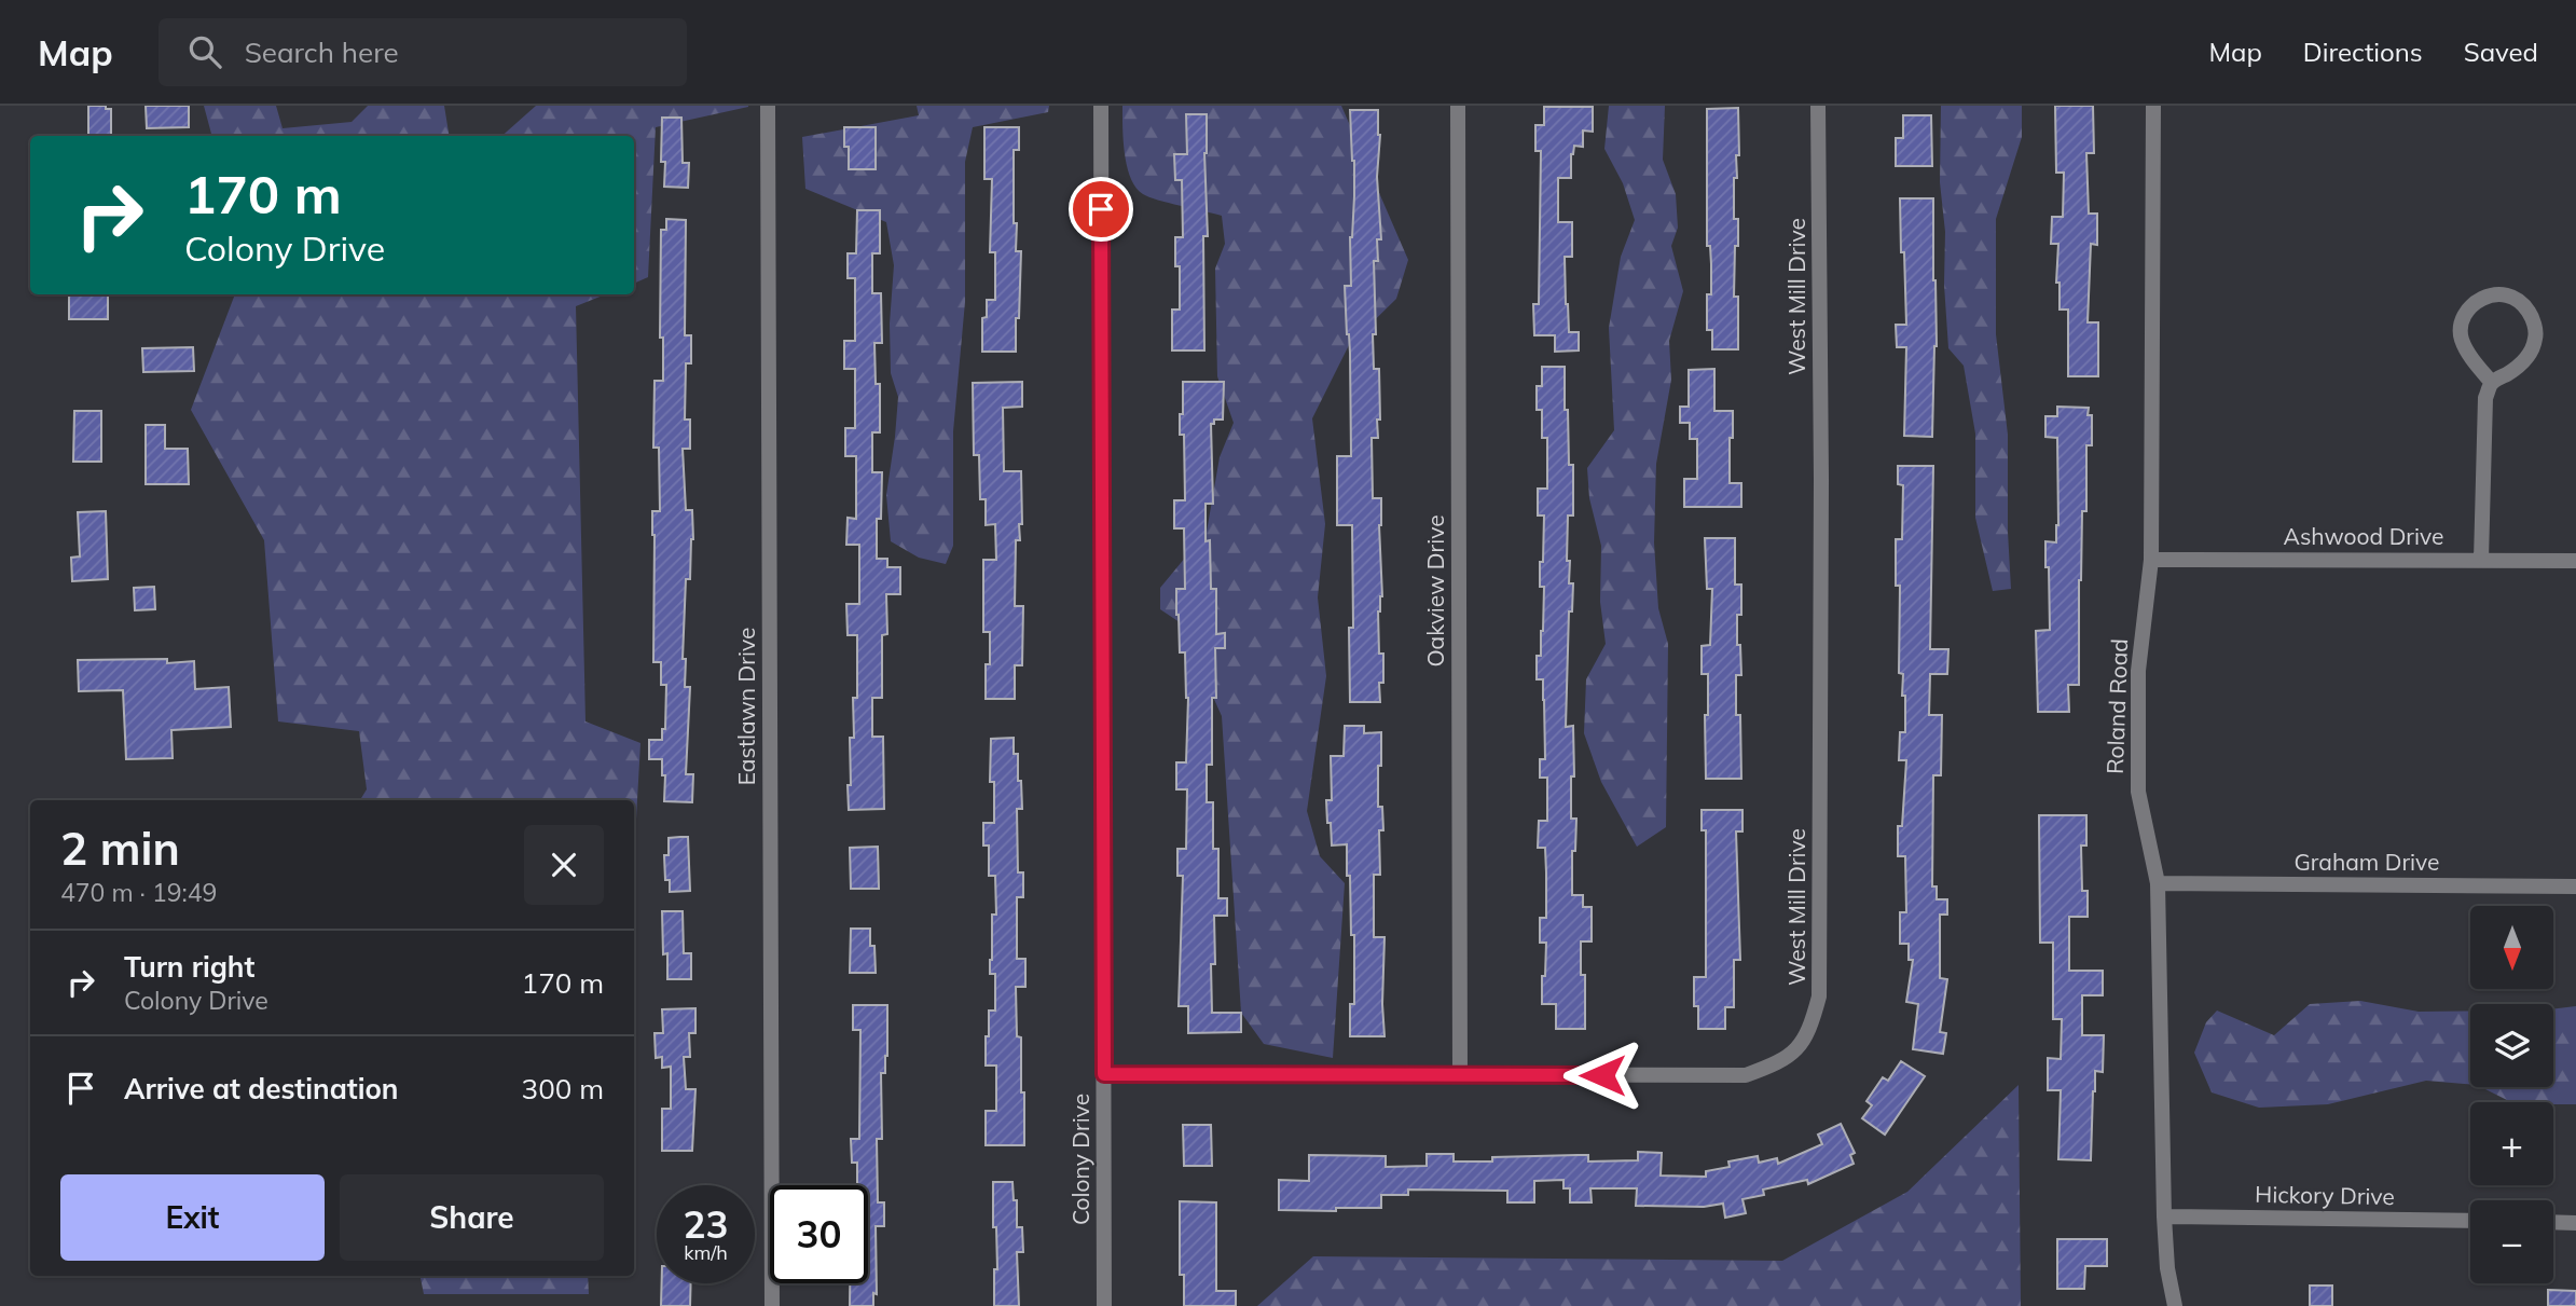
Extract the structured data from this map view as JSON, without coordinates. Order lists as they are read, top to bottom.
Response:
{
  "streets": {
    "street": [
      "West Mill Drive",
      "Ashwood Drive",
      "Oakview Drive",
      "Eastlawn Drive",
      "Roland Road",
      "Graham Drive",
      "Colony Drive",
      "Hickory Drive"
    ]
  },
  "crossings": [
    ["West Mill Drive", "Oakview Drive"],
    ["West Mill Drive", "Colony Drive"],
    ["Ashwood Drive", "Roland Road"],
    ["Roland Road", "Graham Drive"],
    ["Roland Road", "Hickory Drive"]
  ],
  "north": "bottom",
  "page": {
    "header": "Map",
    "search": "Search here",
    "nav": ["Map", "Directions", "Saved"],
    "turn": ["170 m", "Colony Drive"],
    "heading": ["2 min", "470 m · 19:49"],
    "map_buttons": ["+", "−"],
    "list": [
      {
        "name": "Turn right",
        "note": "Colony Drive",
        "value": "170 m"
      },
      {
        "name": "Arrive at destination",
        "value": "300 m"
      }
    ],
    "buttons": ["Exit", "Share"],
    "speed": "23 km/h",
    "limit": "30"
  }
}
